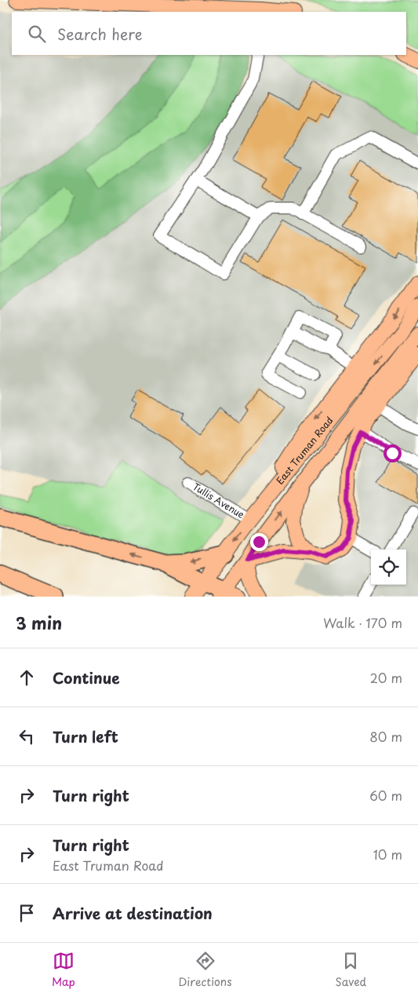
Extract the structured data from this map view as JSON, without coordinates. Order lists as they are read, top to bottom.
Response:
{
  "streets": {
    "main road": ["East Truman Road"],
    "street": ["Tullis Avenue"]
  },
  "crossings": [
    ["East Truman Road", "Tullis Avenue"]
  ],
  "page": {
    "search": "Search here",
    "heading": ["3 min", "Walk · 170 m"],
    "list": [
      ["Continue", "20 m"],
      ["Turn left", "80 m"],
      ["Turn right", "60 m"],
      ["Turn right", "East Truman Road", "10 m"],
      "Arrive at destination"
    ],
    "nav": ["Map", "Directions", "Saved"]
  }
}
